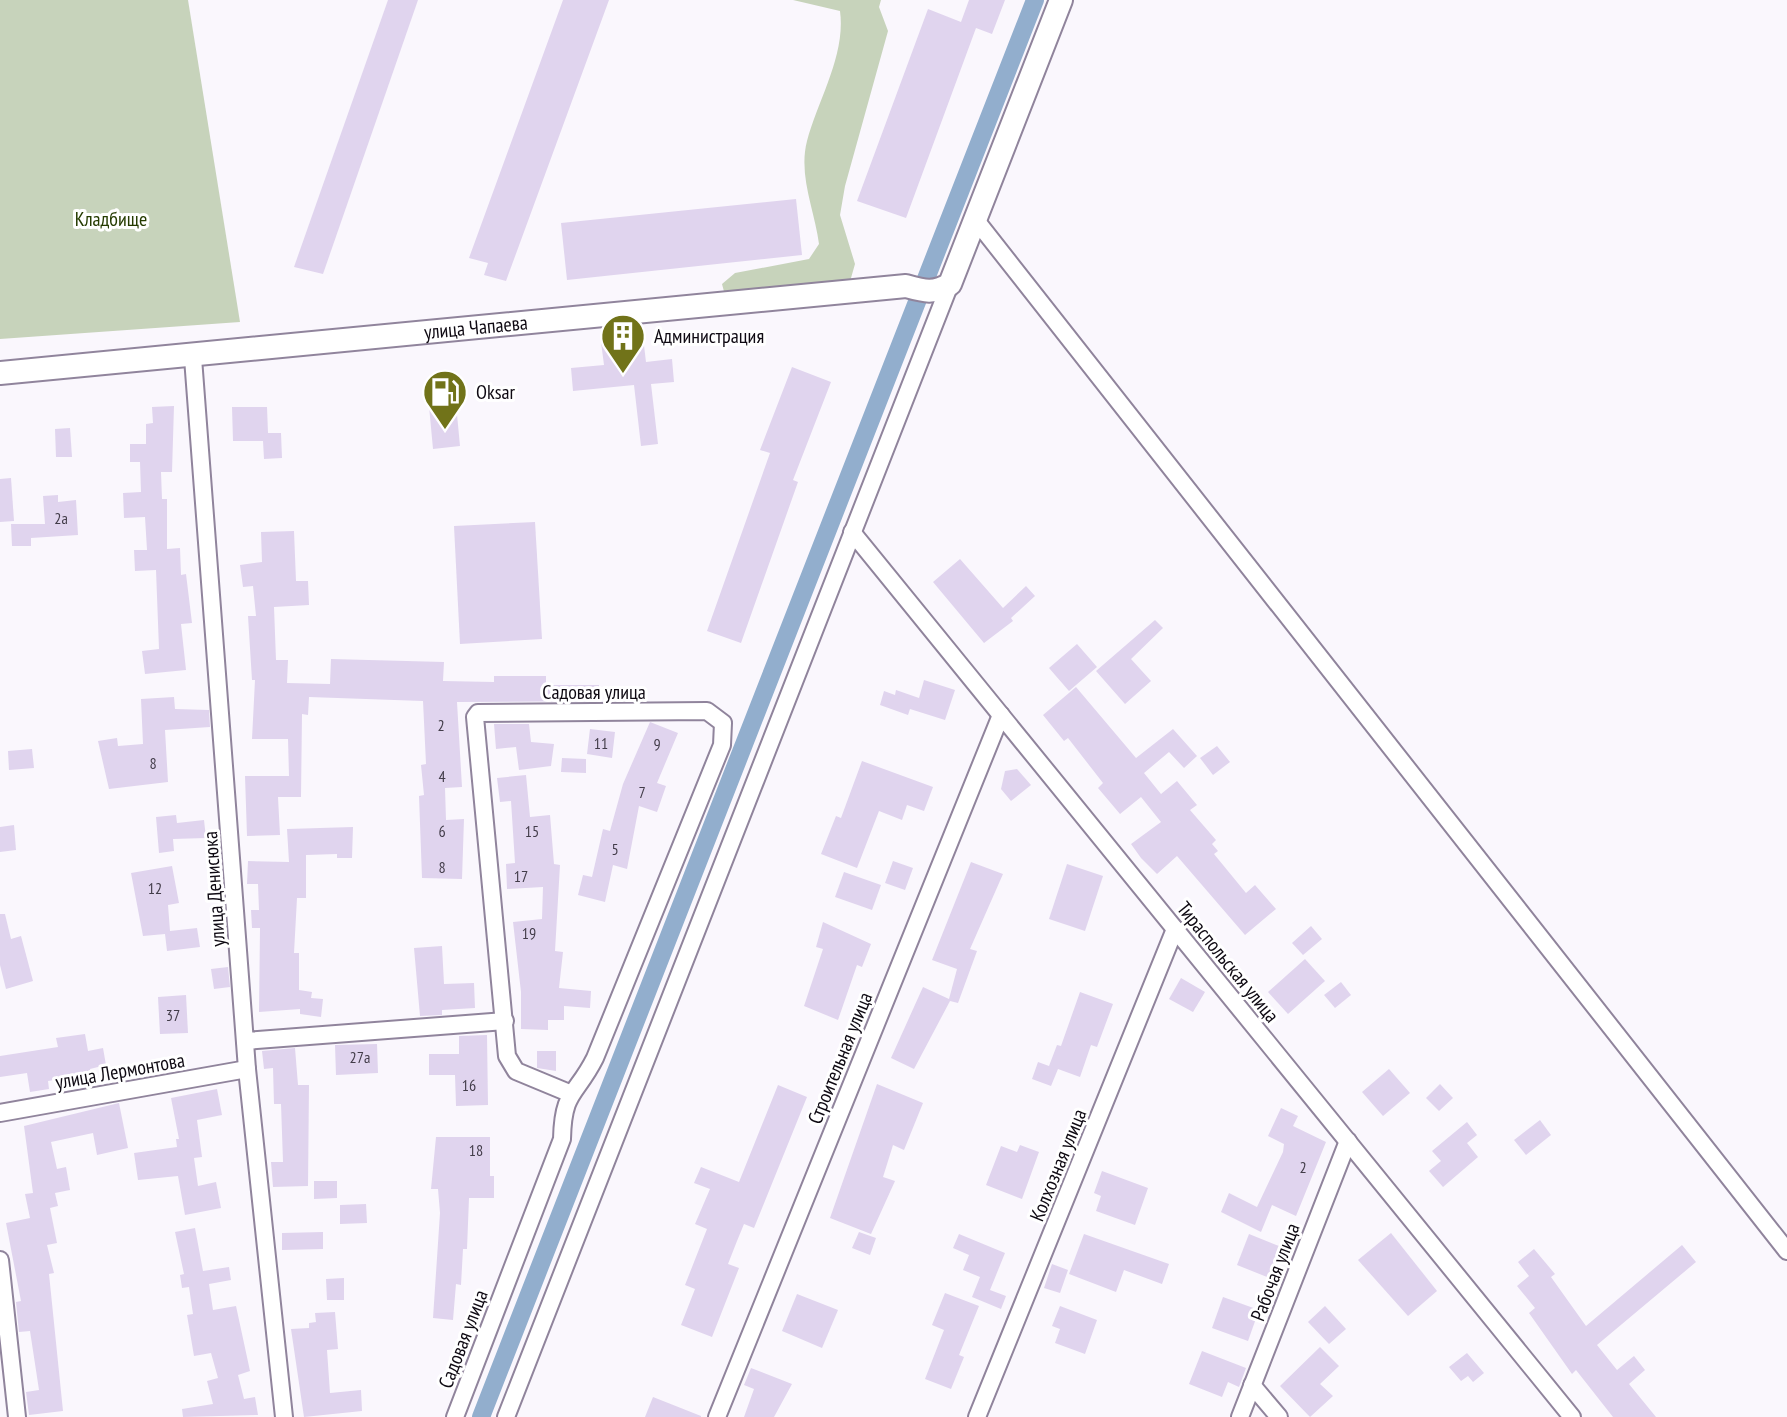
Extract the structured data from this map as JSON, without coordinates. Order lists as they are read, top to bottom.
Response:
{
  "streets": {
    "street": [
      "улица Чапаева",
      "Садовая улица",
      "улица Денисюка",
      "Тираспольская улица",
      "Строительная улица",
      "улица Лермонтова",
      "Колхозная улица",
      "Рабочая улица"
    ]
  },
  "crossings": [
    ["улица Чапаева", "улица Денисюка"],
    ["улица Денисюка", "улица Лермонтова"],
    ["Тираспольская улица", "Строительная улица"],
    ["Тираспольская улица", "Колхозная улица"],
    ["Тираспольская улица", "Рабочая улица"]
  ],
  "parks": ["Кладбище"],
  "places": {
    "building": ["Администрация"],
    "fuel station": ["Oksar"]
  },
  "house_numbers": [
    "2а",
    "2",
    "11",
    "9",
    "8",
    "4",
    "7",
    "6",
    "15",
    "5",
    "8",
    "17",
    "12",
    "19",
    "37",
    "27а",
    "16",
    "18",
    "2"
  ]
}
